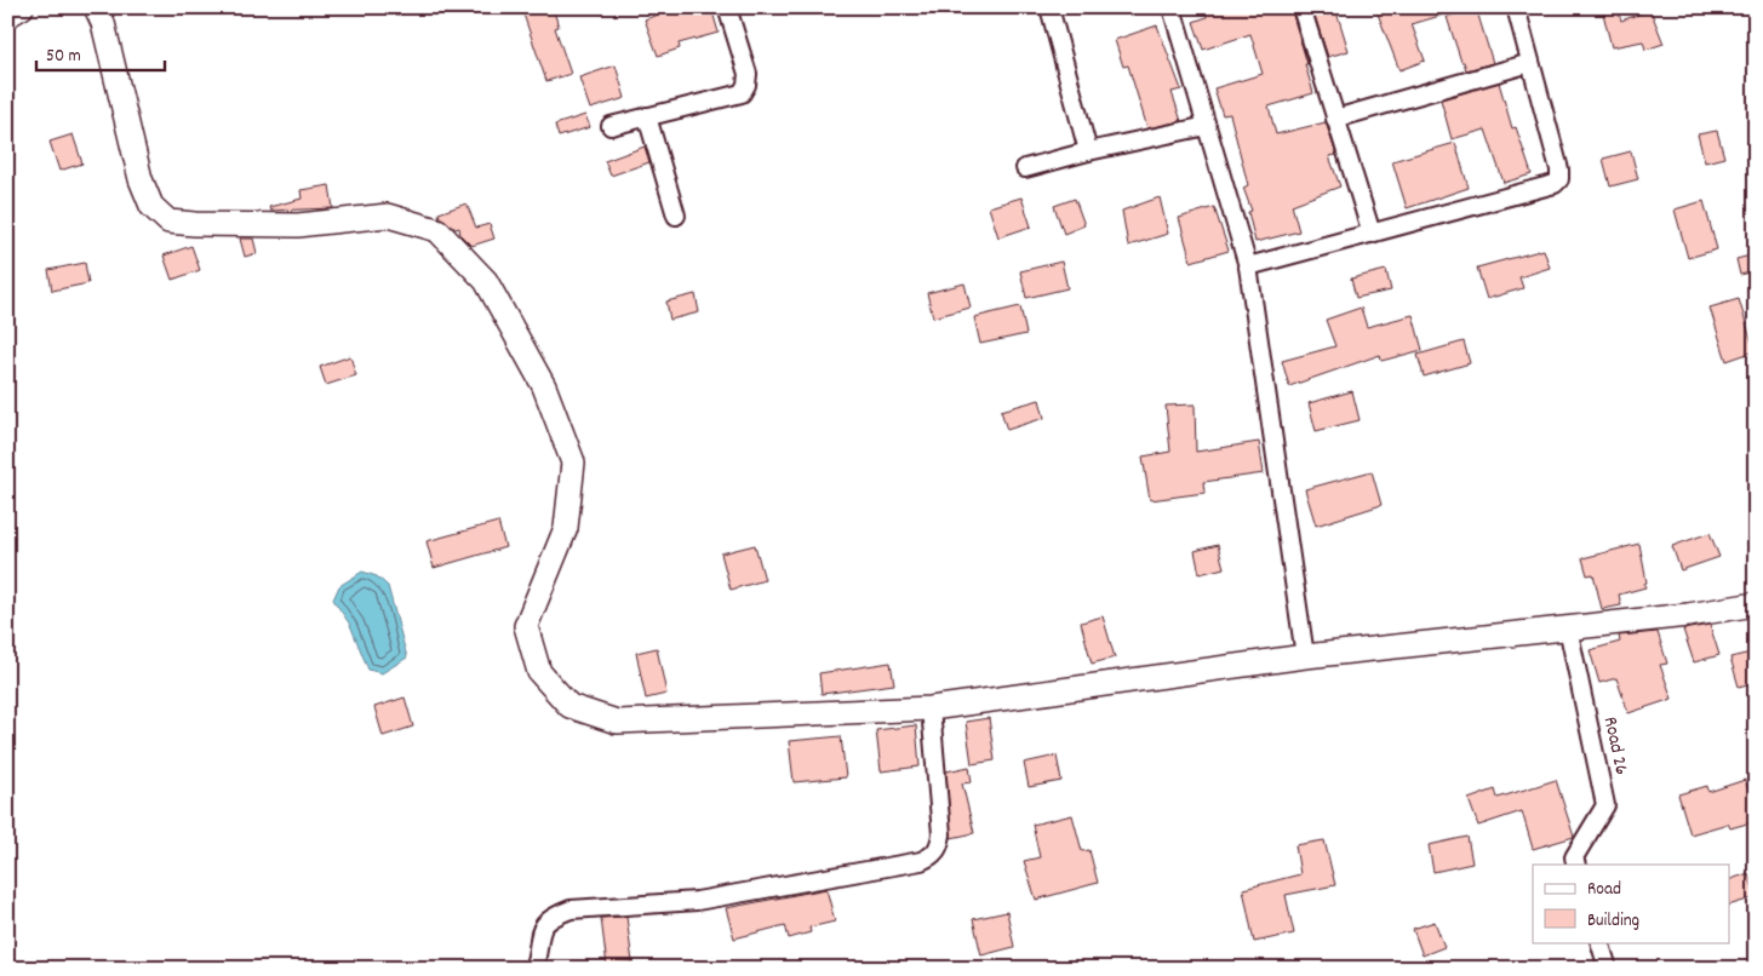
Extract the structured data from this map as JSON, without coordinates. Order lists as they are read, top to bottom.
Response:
{
  "streets": {
    "street": ["Road 26"]
  },
  "legend": ["Road", "Building"],
  "scale_bar": "50 m"
}
